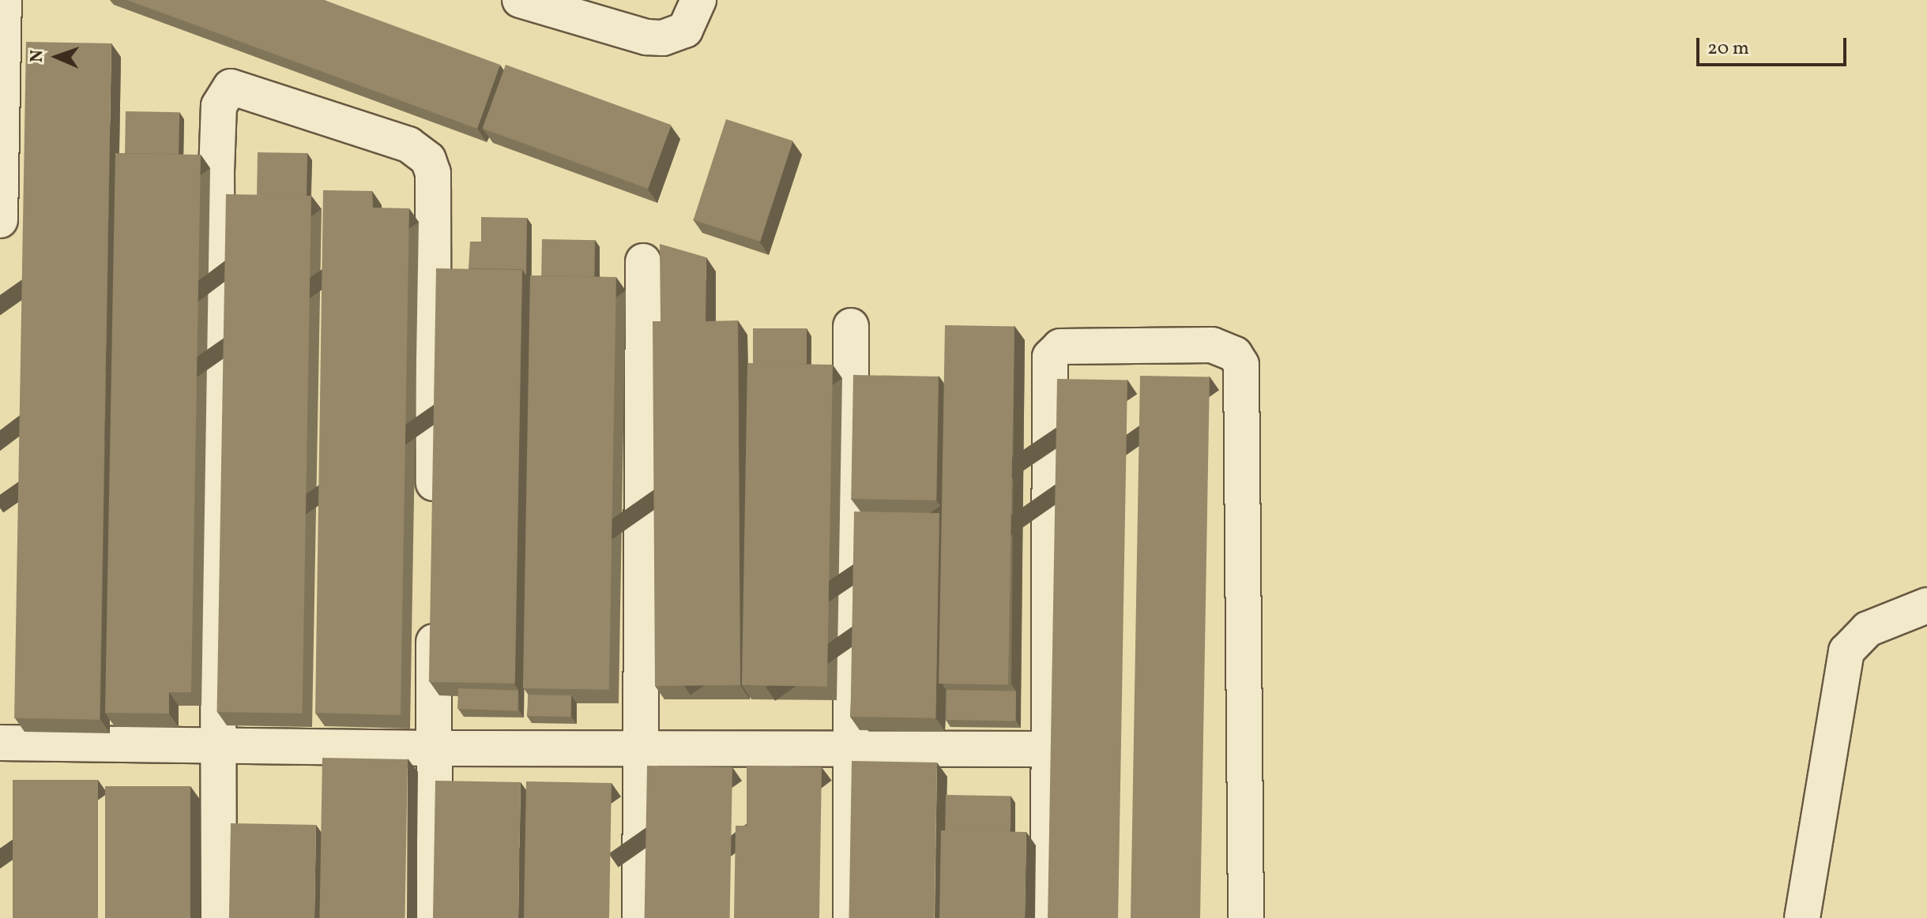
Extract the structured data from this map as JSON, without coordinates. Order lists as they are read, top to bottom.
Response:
{
  "scale_bar": "20 m",
  "north": "left"
}
